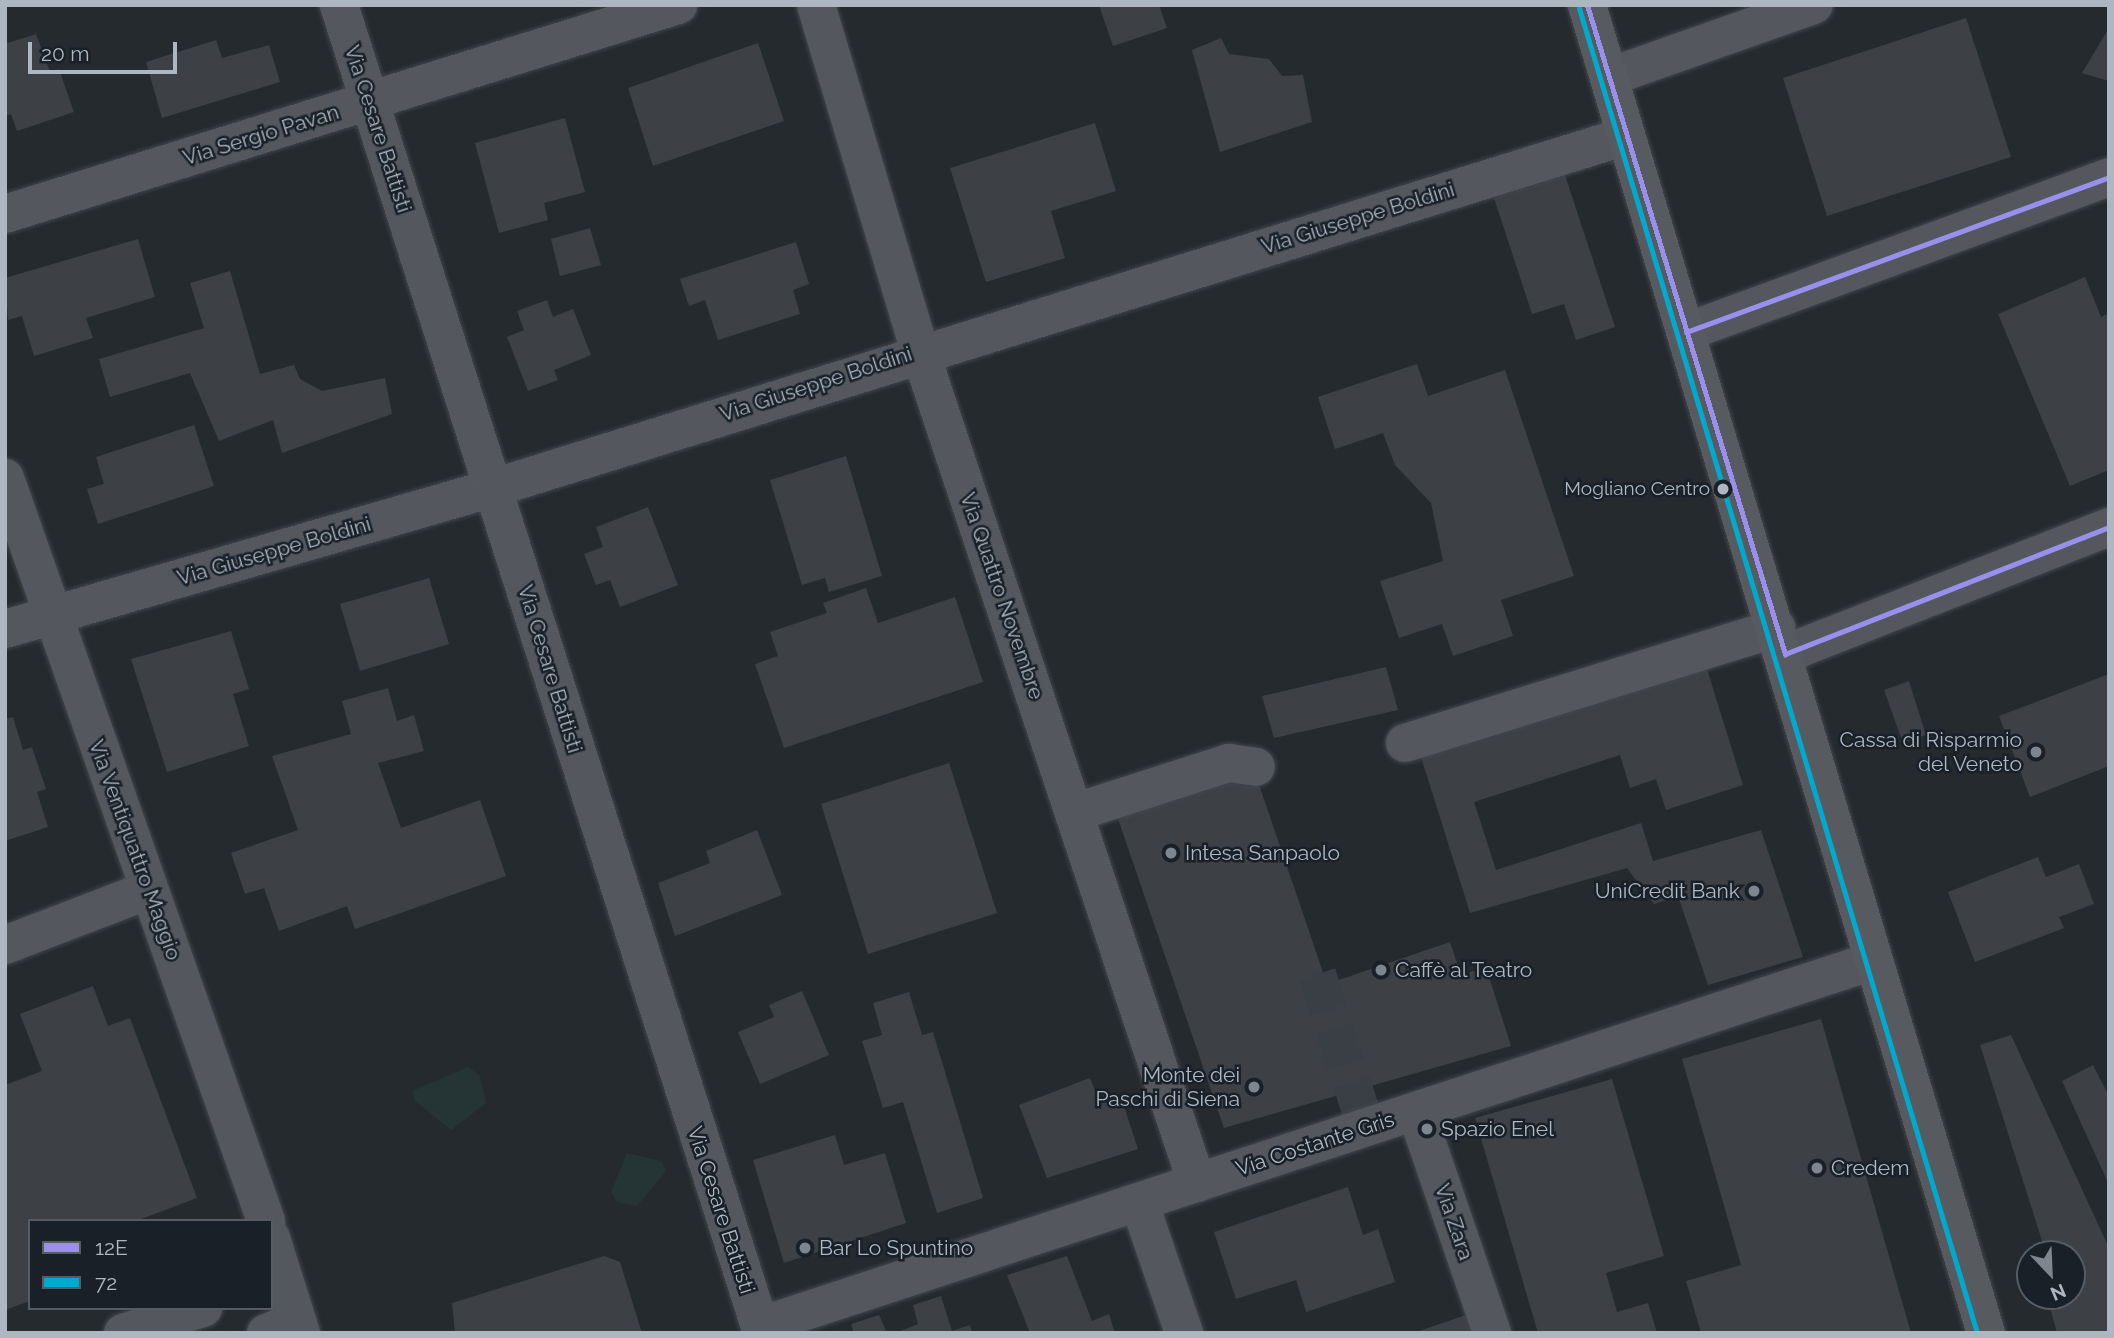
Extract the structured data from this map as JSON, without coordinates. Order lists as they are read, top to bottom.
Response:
{
  "streets": {
    "street": [
      "Via Cesare Battisti",
      "Via Sergio Pavan",
      "Via Giuseppe Boldini",
      "Via Quattro Novembre",
      "Via Ventiquattro Maggio",
      "Via Costante Gris",
      "Via Zara"
    ]
  },
  "crossings": [
    ["Via Cesare Battisti", "Via Sergio Pavan"],
    ["Via Cesare Battisti", "Via Giuseppe Boldini"],
    ["Via Cesare Battisti", "Via Costante Gris"],
    ["Via Giuseppe Boldini", "Via Quattro Novembre"],
    ["Via Giuseppe Boldini", "Via Ventiquattro Maggio"],
    ["Via Quattro Novembre", "Via Costante Gris"],
    ["Via Costante Gris", "Via Zara"]
  ],
  "places": [
    "Mogliano Centro",
    "Cassa di Risparmio del Veneto",
    "Intesa Sanpaolo",
    "UniCredit Bank",
    "Caffè al Teatro",
    "Monte dei Paschi di Siena",
    "Spazio Enel",
    "Credem",
    "Bar Lo Spuntino"
  ],
  "lines": ["transit line 12E", "transit line 72"],
  "legend": ["12E", "72"],
  "scale_bar": "20 m",
  "north": "bottom right"
}
